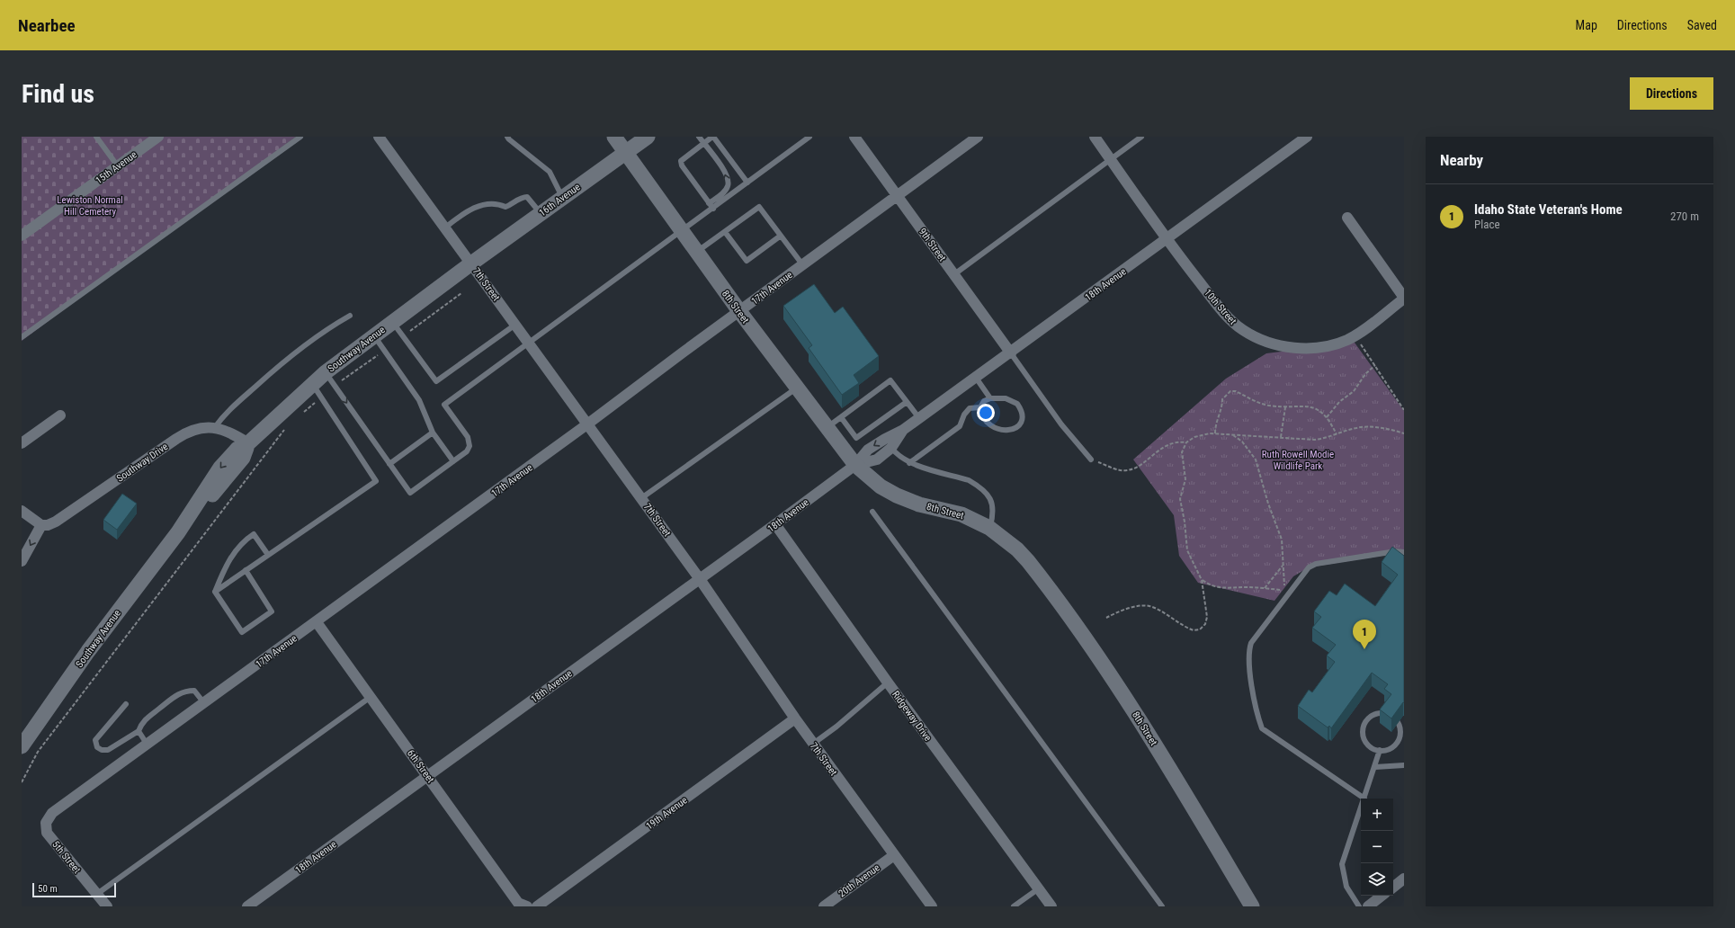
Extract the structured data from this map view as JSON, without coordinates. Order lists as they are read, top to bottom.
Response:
{
  "streets": {
    "main road": ["16th Avenue", "8th Street", "Southway Avenue"],
    "street": [
      "15th Avenue",
      "9th Street",
      "7th Street",
      "18th Avenue",
      "17th Avenue",
      "10th Street",
      "Southway Drive",
      "Ridgeway Drive",
      "6th Street",
      "19th Avenue",
      "5th Street",
      "20th Avenue"
    ]
  },
  "crossings": [
    ["16th Avenue", "7th Street"],
    ["16th Avenue", "8th Street"],
    ["16th Avenue", "Southway Avenue"],
    ["9th Street", "18th Avenue"],
    ["9th Street", "17th Avenue"],
    ["7th Street", "18th Avenue"],
    ["7th Street", "17th Avenue"],
    ["7th Street", "Southway Avenue"],
    ["7th Street", "19th Avenue"],
    ["7th Street", "20th Avenue"],
    ["18th Avenue", "8th Street"],
    ["18th Avenue", "10th Street"],
    ["18th Avenue", "Ridgeway Drive"],
    ["18th Avenue", "6th Street"],
    ["17th Avenue", "8th Street"],
    ["17th Avenue", "6th Street"],
    ["17th Avenue", "5th Street"],
    ["Southway Avenue", "Southway Drive"],
    ["6th Street", "19th Avenue"]
  ],
  "parks": ["Lewiston Normal Hill Cemetery", "Ruth Rowell Modie Wildlife Park"],
  "scale_bar": "50 m",
  "page": {
    "header": "Nearbee",
    "nav": ["Map", "Directions", "Saved"],
    "buttons": "Directions",
    "title": "Find us",
    "heading": "Nearby",
    "list": [
      {
        "mark": "1",
        "name": "Idaho State Veteran's Home",
        "note": "Place",
        "value": "270 m"
      }
    ],
    "pins": "1",
    "map_buttons": ["+", "−"],
    "scale": "50 m"
  }
}
